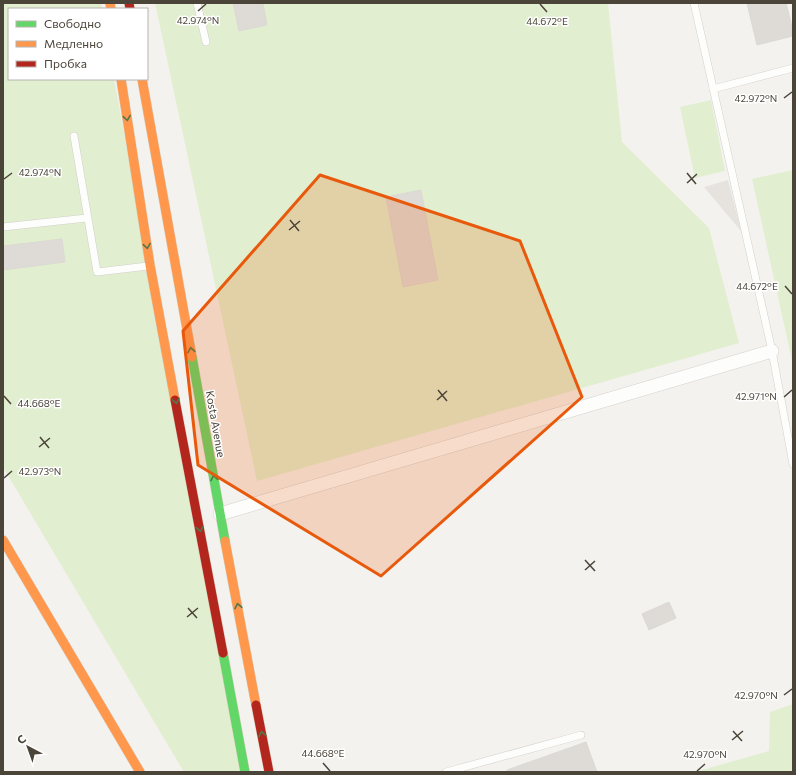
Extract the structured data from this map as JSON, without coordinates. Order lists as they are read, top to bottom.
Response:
{
  "streets": {
    "main road": ["Kosta Avenue"]
  },
  "legend": ["Свободно", "Медленно", "Пробка"],
  "north": "top left",
  "coordinates": [
    "42.974°N",
    "44.672°E",
    "42.972°N",
    "42.971°N",
    "44.668°E",
    "42.973°N",
    "42.970°N"
  ]
}
